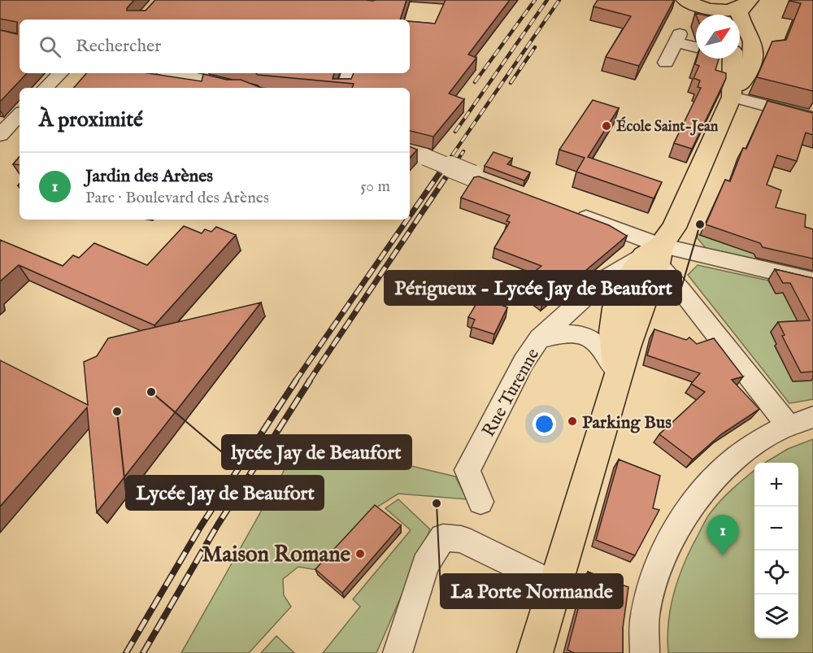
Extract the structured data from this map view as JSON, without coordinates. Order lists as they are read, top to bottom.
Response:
{
  "streets": {
    "street": ["Rue Turenne"]
  },
  "places": [
    "École Saint-Jean",
    "Périgueux - Lycée Jay de Beaufort",
    "lycée Jay de Beaufort",
    "Lycée Jay de Beaufort",
    "Parking Bus",
    "La Porte Normande",
    "Maison Romane"
  ],
  "north": "top right",
  "page": {
    "search": "Rechercher",
    "heading": "À proximité",
    "list": [
      {
        "mark": "1",
        "name": "Jardin des Arènes",
        "note": "Parc · Boulevard des Arènes",
        "value": "50 m"
      }
    ],
    "map_buttons": ["+", "−"],
    "pins": "1"
  }
}
